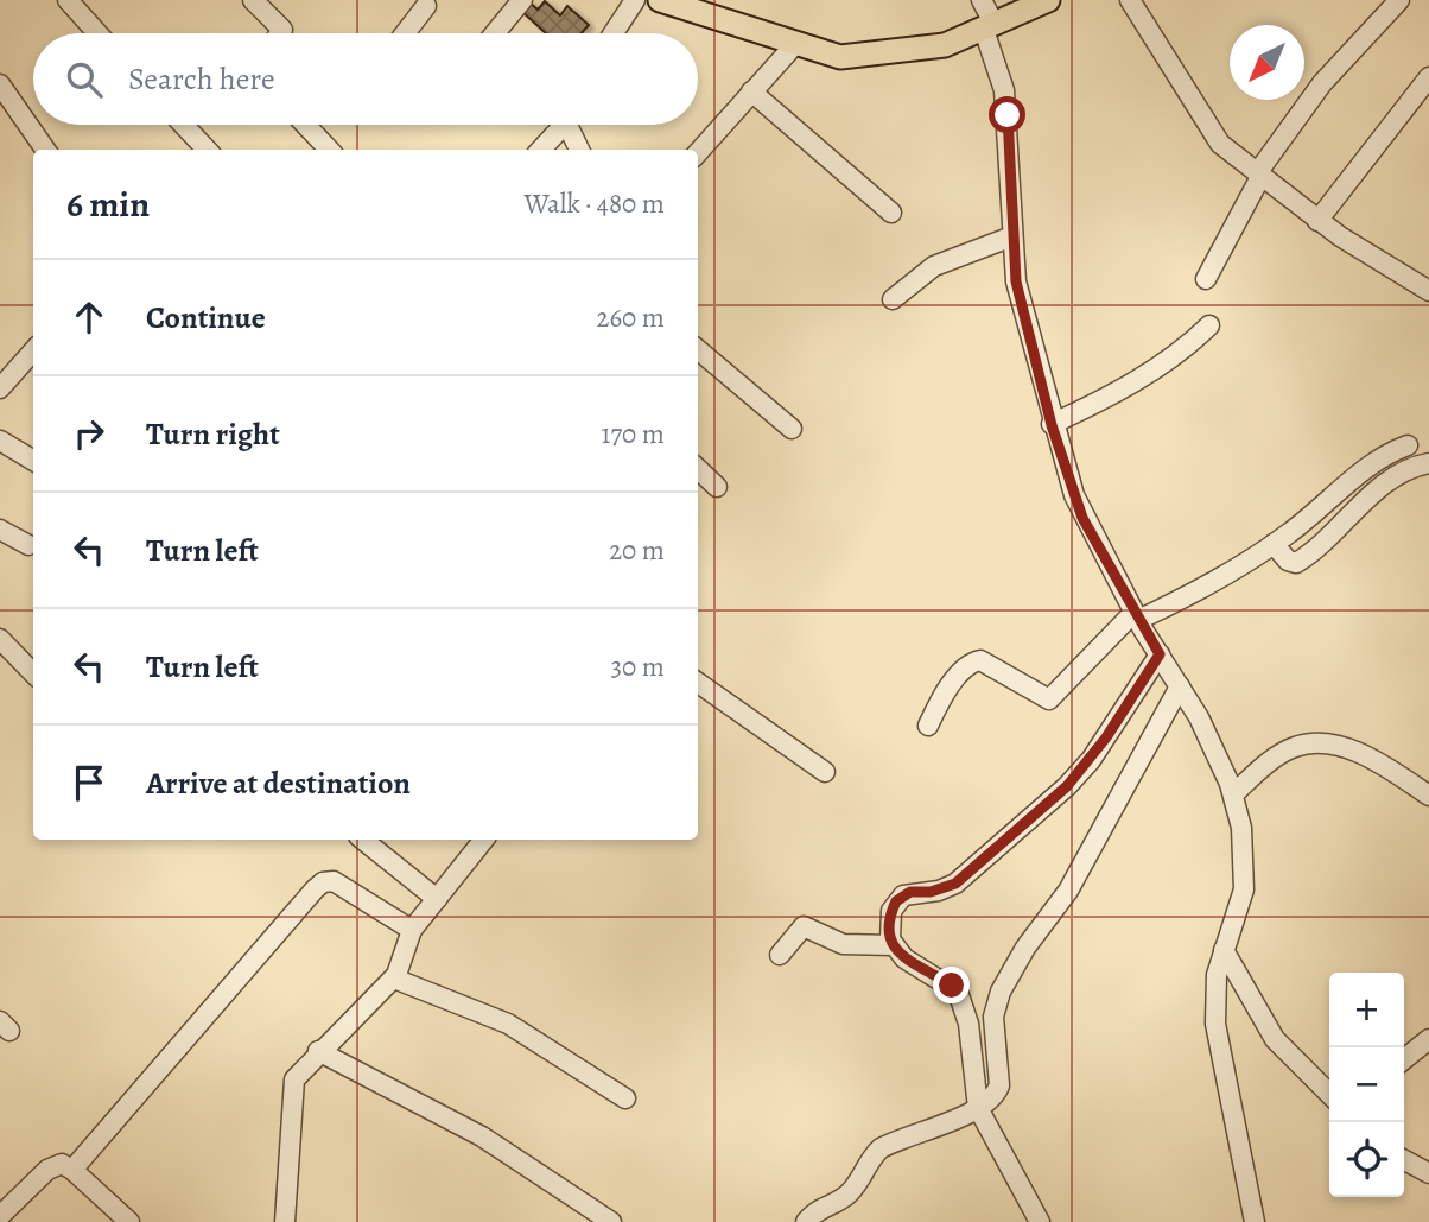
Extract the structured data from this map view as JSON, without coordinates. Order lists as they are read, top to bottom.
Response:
{
  "north": "bottom left",
  "page": {
    "search": "Search here",
    "heading": ["6 min", "Walk · 480 m"],
    "list": [
      ["Continue", "260 m"],
      ["Turn right", "170 m"],
      ["Turn left", "20 m"],
      ["Turn left", "30 m"],
      "Arrive at destination"
    ],
    "map_buttons": ["+", "−"]
  }
}
